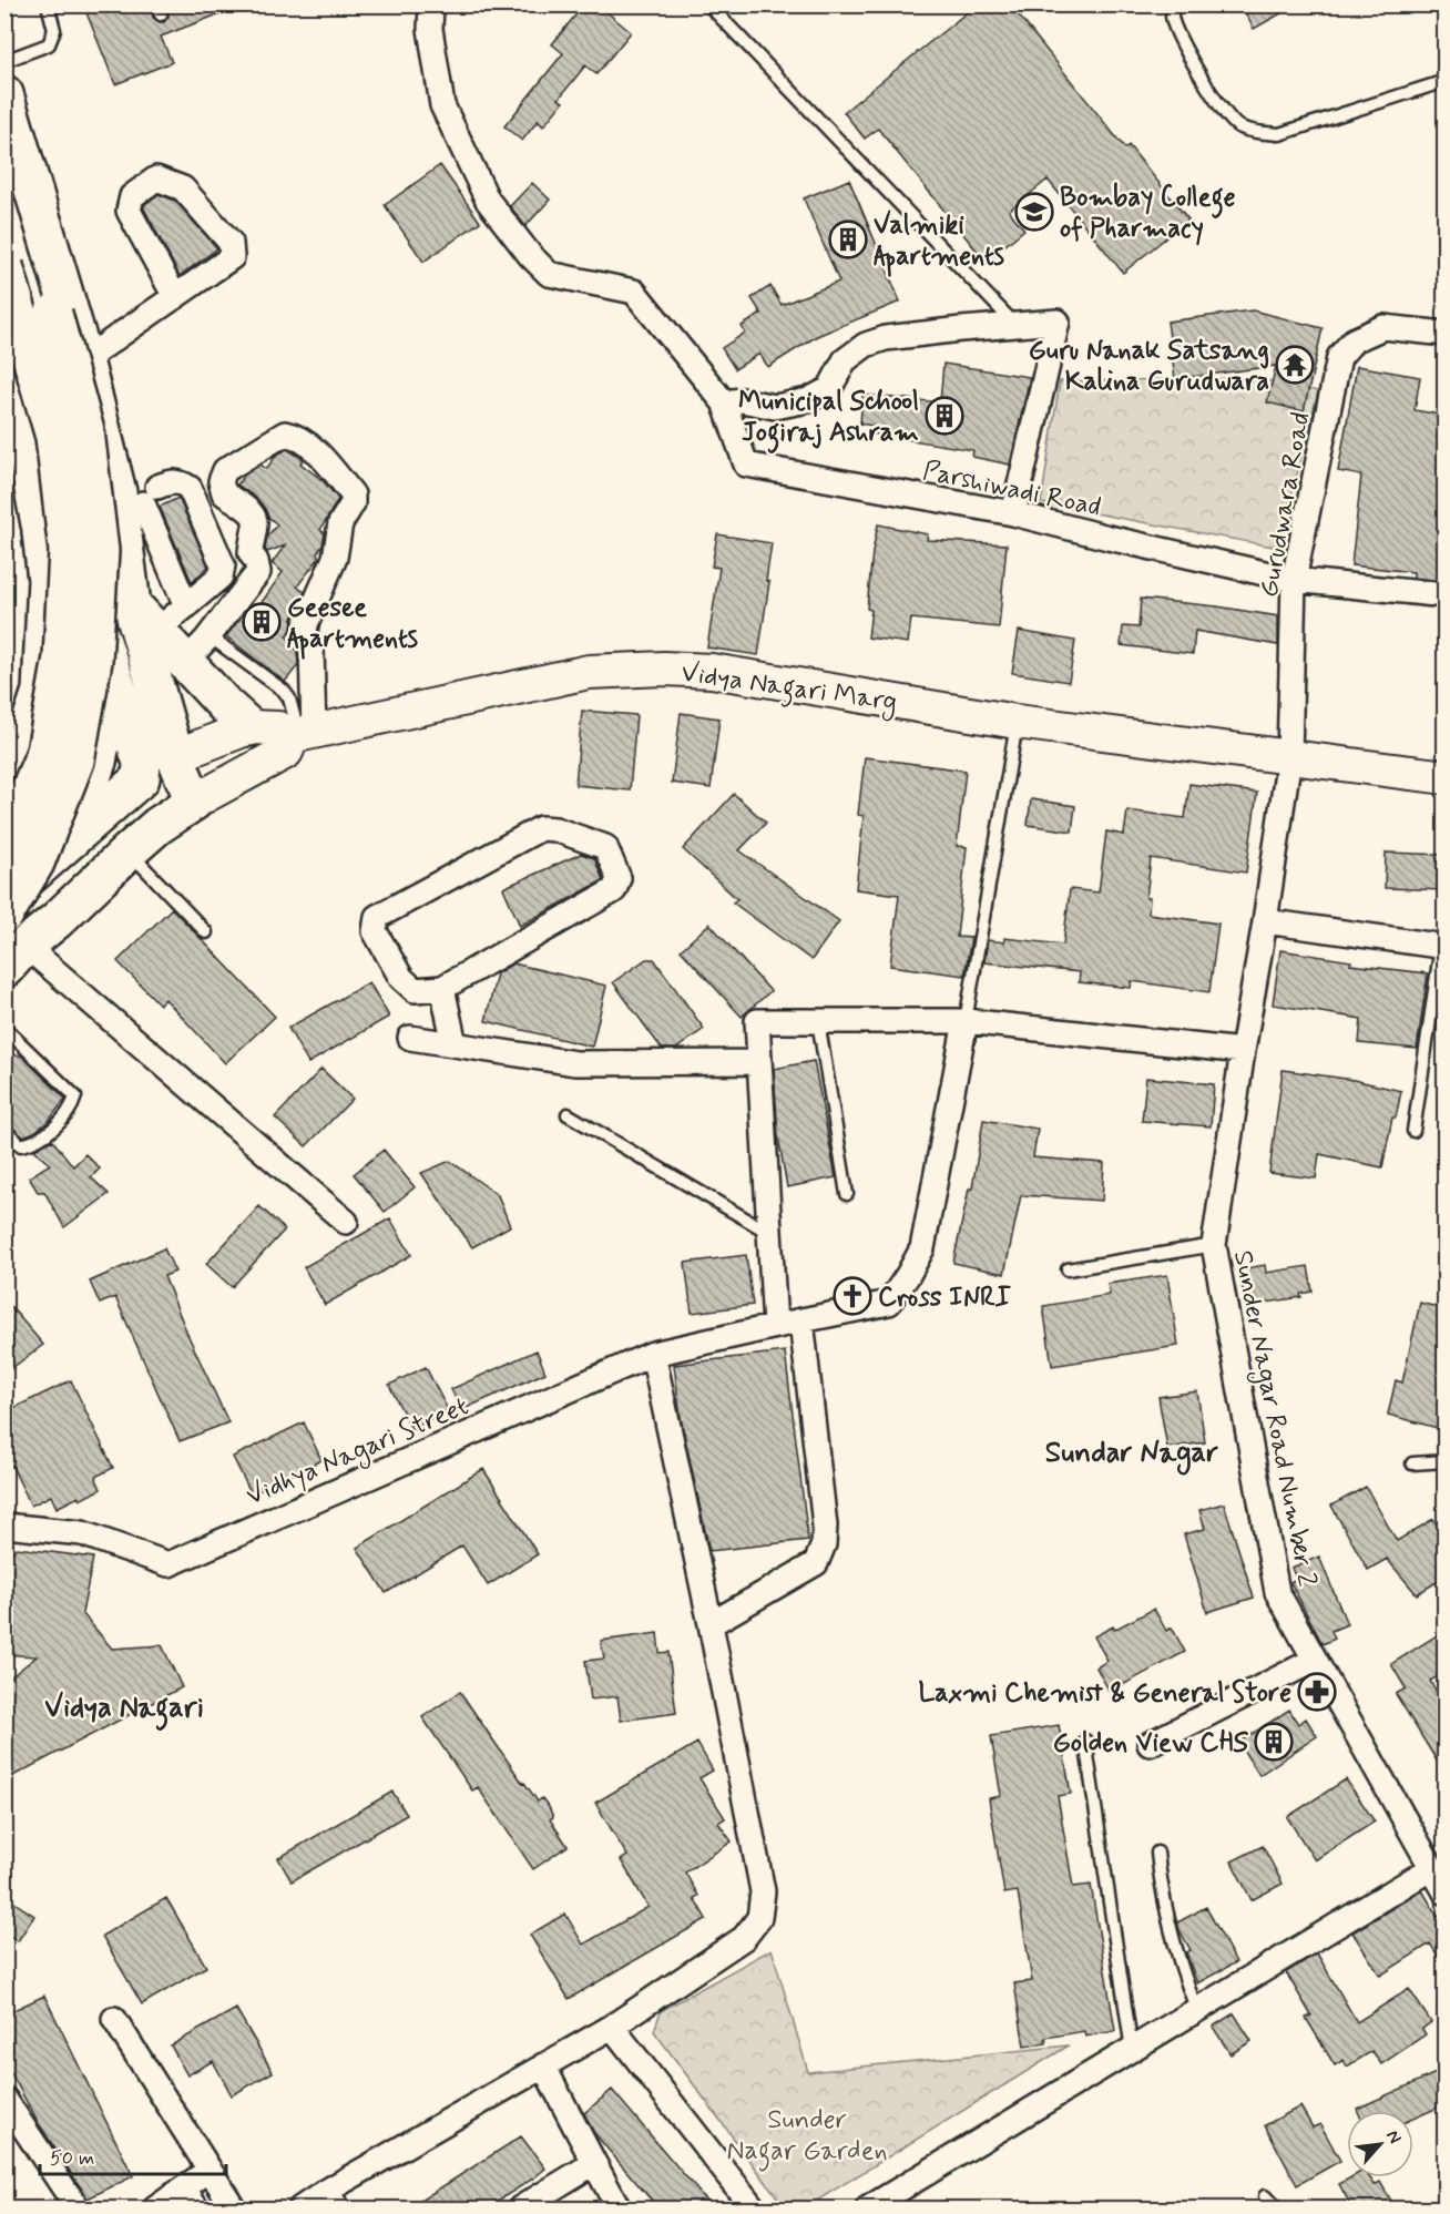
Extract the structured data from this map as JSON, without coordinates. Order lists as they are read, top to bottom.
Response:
{
  "streets": {
    "main road": ["Vidya Nagari Marg"],
    "street": [
      "Parshiwadi Road",
      "Gurudwara Road",
      "Sunder Nagar Road Number 2",
      "Vidhya Nagari Street"
    ]
  },
  "crossings": [
    ["Parshiwadi Road", "Gurudwara Road"],
    ["Gurudwara Road", "Vidya Nagari Marg"],
    ["Gurudwara Road", "Sunder Nagar Road Number 2"],
    ["Vidya Nagari Marg", "Sunder Nagar Road Number 2"]
  ],
  "districts": ["Sundar Nagar", "Vidya Nagari"],
  "parks": ["Sunder Nagar Garden"],
  "places": {
    "school or university": ["Bombay College of Pharmacy"],
    "building": [
      "Valmiki Apartments",
      "Municipal School Jogiraj Ashram",
      "Geesee Apartments",
      "Golden View CHS"
    ],
    "temple": ["Guru Nanak Satsang Kalina Gurudwara"],
    "church": ["Cross INRI"],
    "pharmacy": ["Laxmi Chemist & General Store"]
  },
  "scale_bar": "50 m",
  "north": "top right"
}
